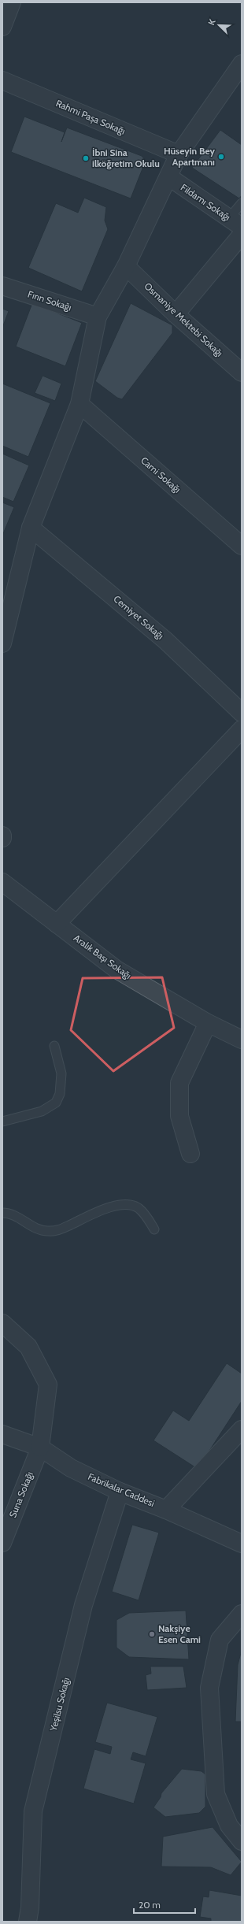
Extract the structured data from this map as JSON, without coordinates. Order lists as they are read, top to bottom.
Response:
{
  "streets": {
    "street": [
      "Rahmi Paşa Sokağı",
      "Fildamı Sokağı",
      "Fırın Sokağı",
      "Osmaniye Mektebi Sokağı",
      "Cami Sokağı",
      "Cemiyet Sokağı",
      "Aralık Başı Sokağı",
      "Fabrikalar Caddesi",
      "Suna Sokağı",
      "Yeşilsu Sokağı"
    ]
  },
  "crossings": [
    ["Fabrikalar Caddesi", "Suna Sokağı"],
    ["Fabrikalar Caddesi", "Yeşilsu Sokağı"]
  ],
  "places": ["Hüseyin Bey Apartmanı", "İbni Sina ilköğretim Okulu", "Nakşiye Esen Cami"],
  "scale_bar": "20 m",
  "north": "top left"
}
